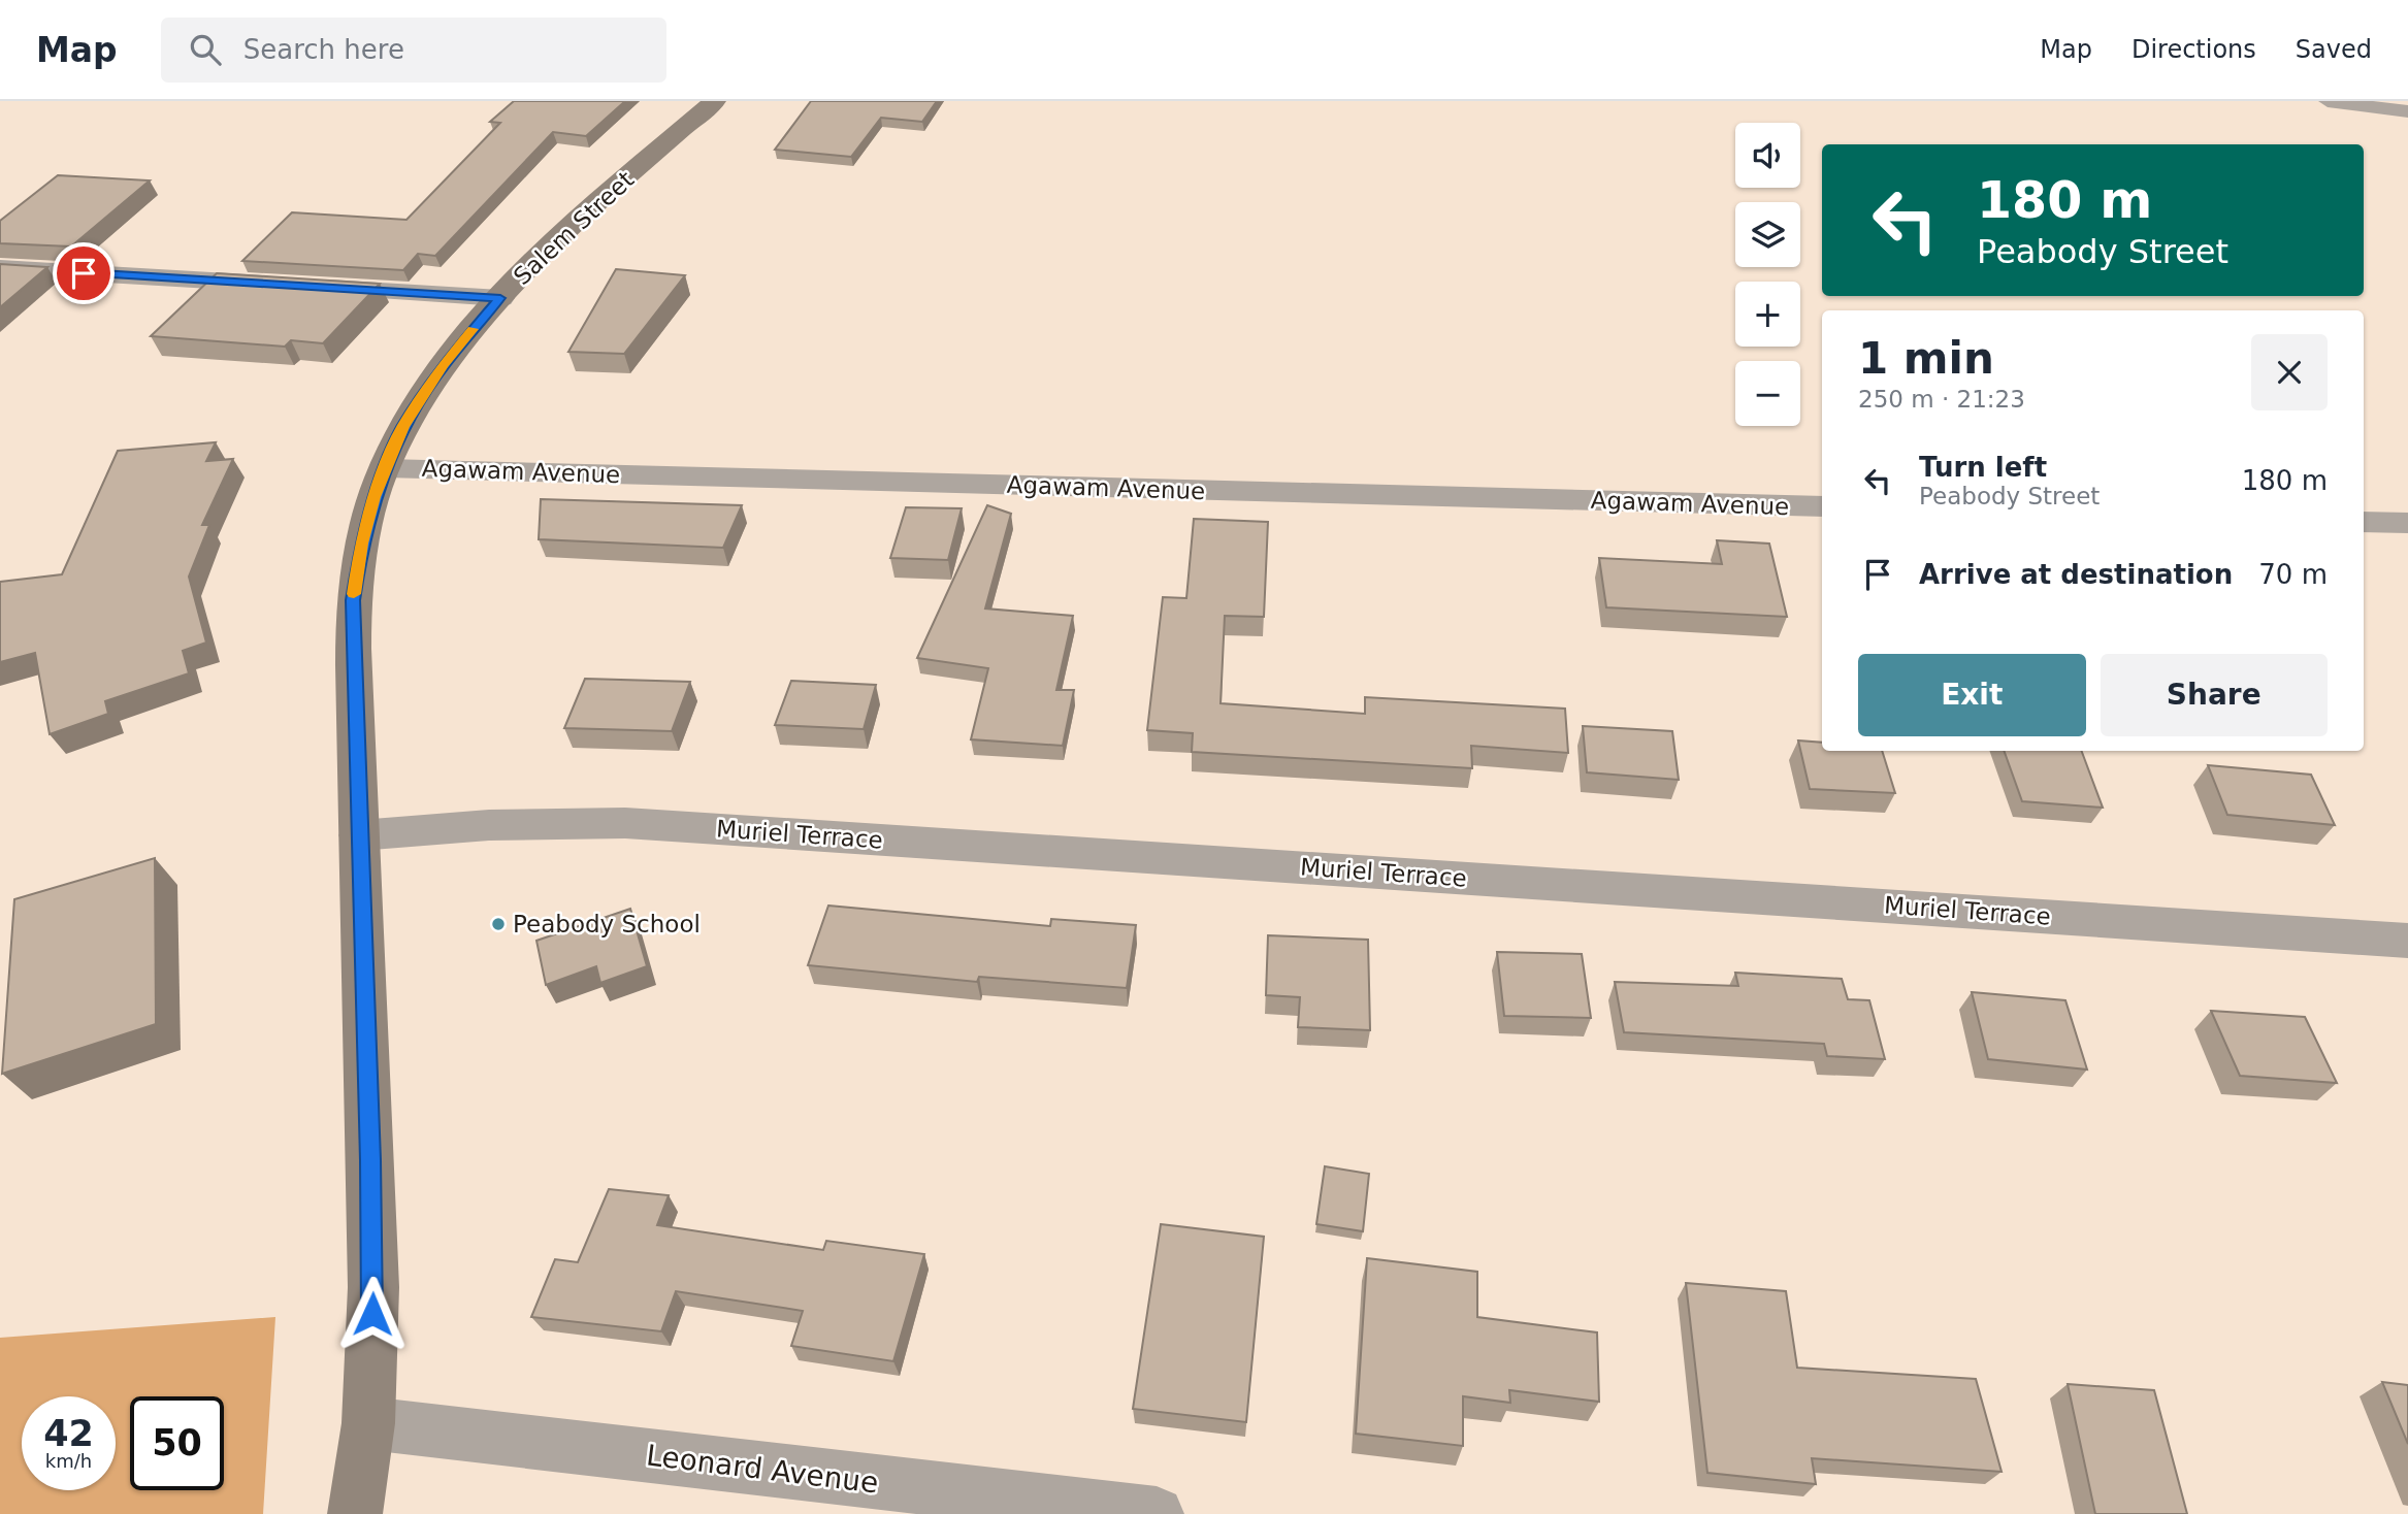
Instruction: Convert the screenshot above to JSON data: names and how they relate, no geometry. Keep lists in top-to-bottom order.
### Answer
{
  "streets": {
    "main road": ["Salem Street"],
    "street": ["Agawam Avenue", "Muriel Terrace", "Leonard Avenue"]
  },
  "crossings": [
    ["Salem Street", "Agawam Avenue"],
    ["Salem Street", "Muriel Terrace"],
    ["Salem Street", "Leonard Avenue"]
  ],
  "places": ["Peabody School"],
  "page": {
    "header": "Map",
    "search": "Search here",
    "nav": ["Map", "Directions", "Saved"],
    "map_buttons": ["+", "−"],
    "turn": ["180 m", "Peabody Street"],
    "heading": ["1 min", "250 m · 21:23"],
    "list": [
      {
        "name": "Turn left",
        "note": "Peabody Street",
        "value": "180 m"
      },
      {
        "name": "Arrive at destination",
        "value": "70 m"
      }
    ],
    "buttons": ["Exit", "Share"],
    "speed": "42 km/h",
    "limit": "50"
  }
}
